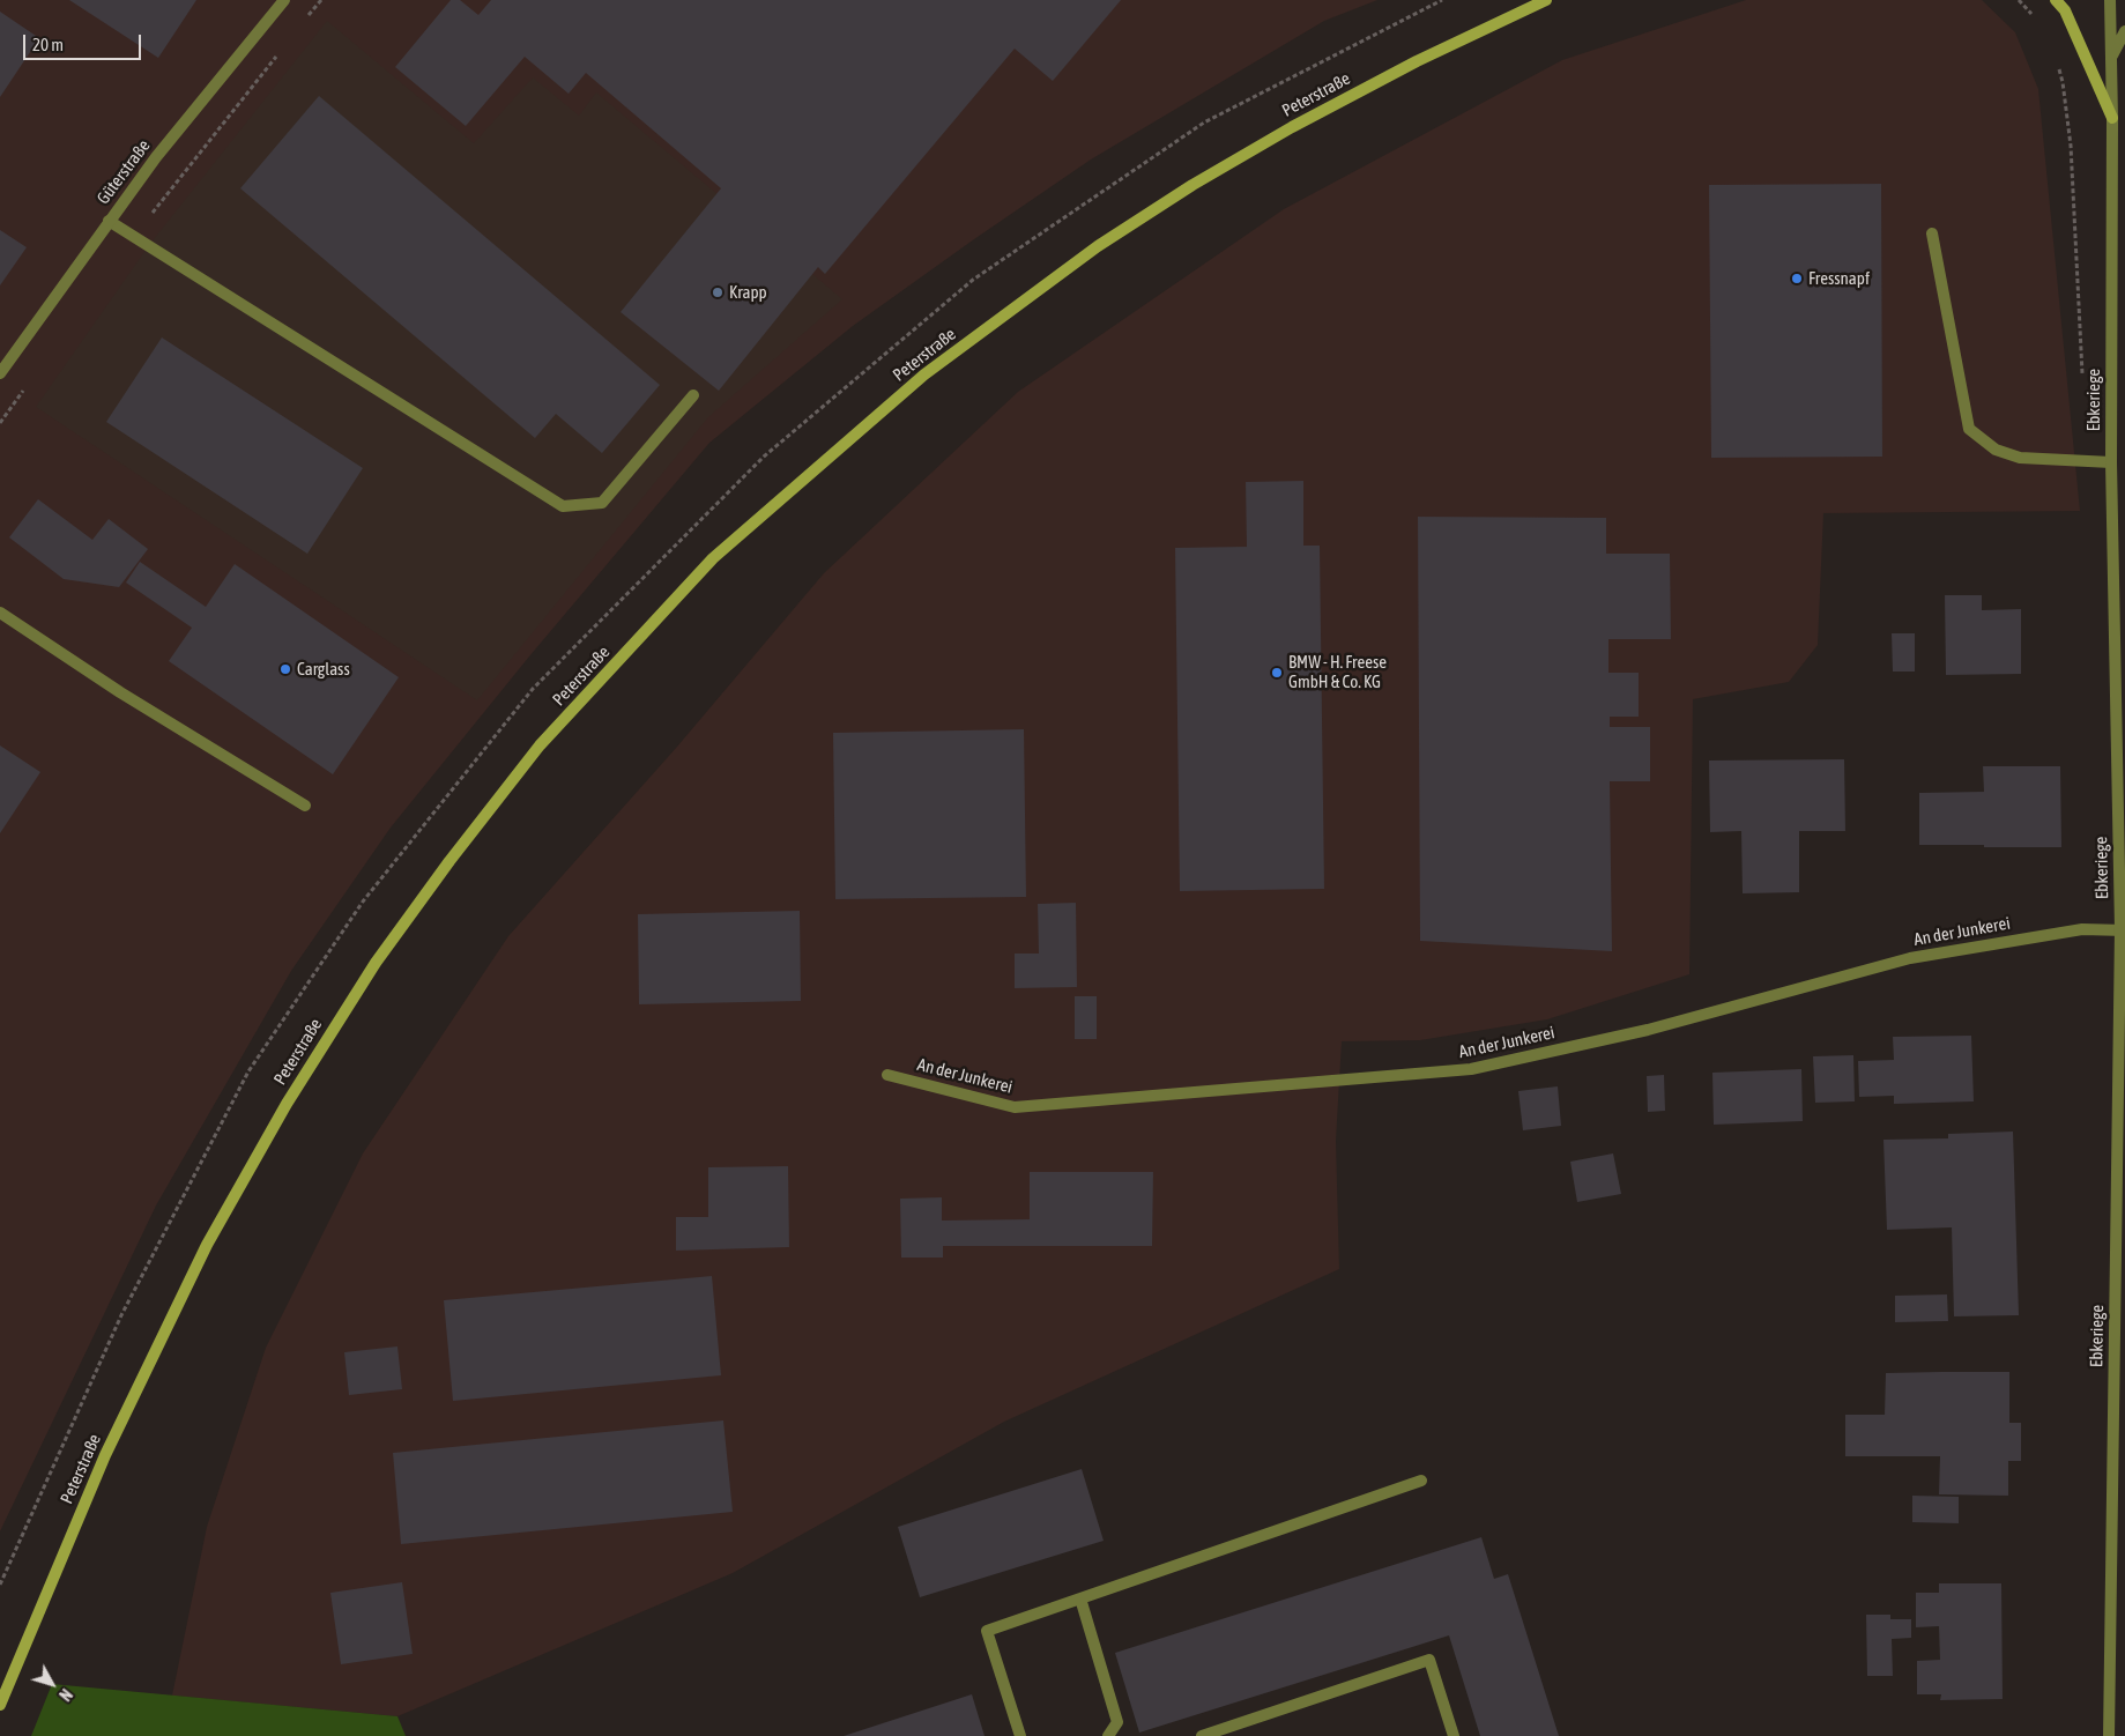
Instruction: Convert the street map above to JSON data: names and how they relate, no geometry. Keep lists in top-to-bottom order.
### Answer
{
  "streets": {
    "main road": ["Peterstraße"],
    "street": ["Güterstraße", "Ebkeriege", "An der Junkerei"]
  },
  "crossings": [
    ["Ebkeriege", "An der Junkerei"]
  ],
  "places": [
    "Fressnapf",
    "Krapp",
    "Carglass",
    "BMW - H. Freese GmbH & Co. KG"
  ],
  "scale_bar": "20 m",
  "north": "bottom right"
}
